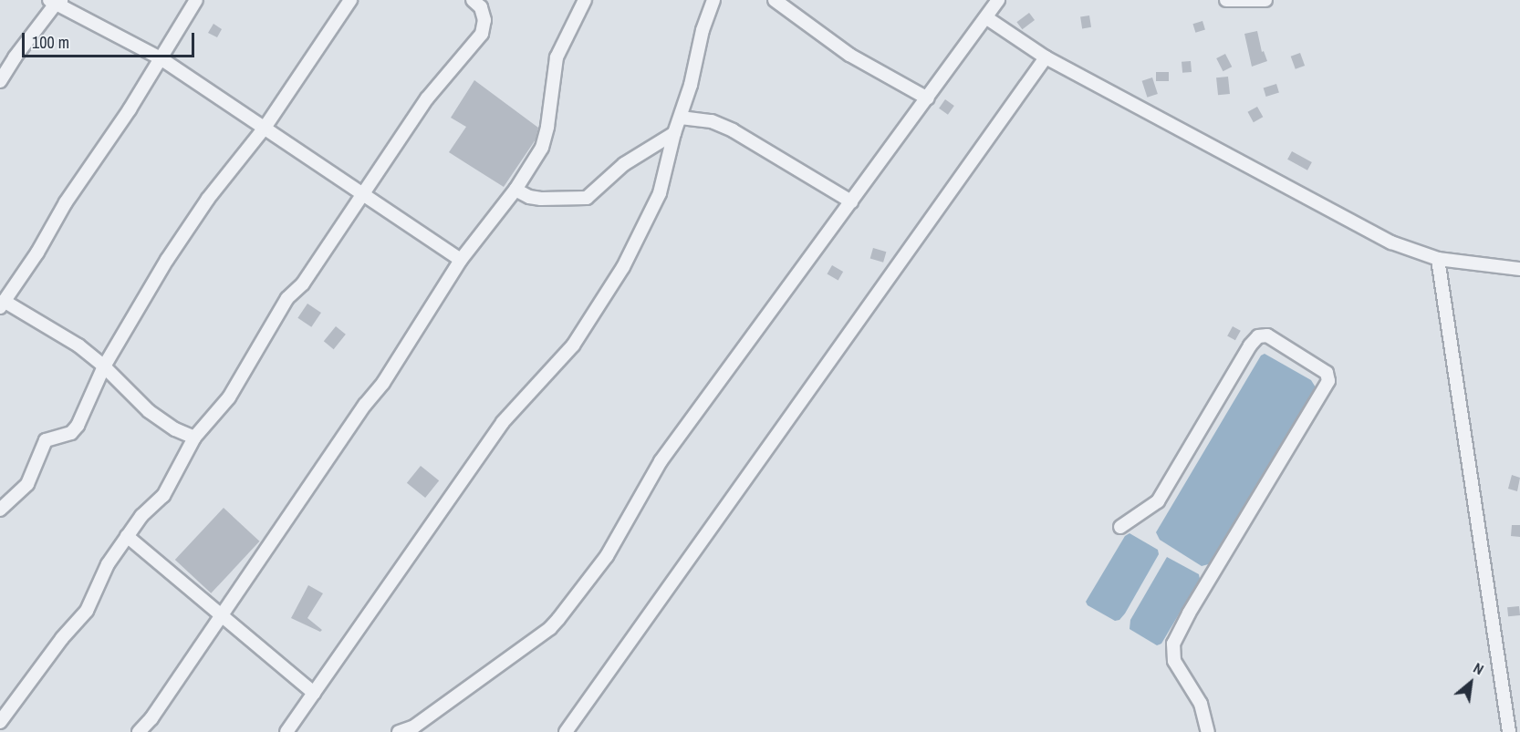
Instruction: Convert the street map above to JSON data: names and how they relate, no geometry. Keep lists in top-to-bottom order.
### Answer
{
  "scale_bar": "100 m",
  "north": "top right"
}
